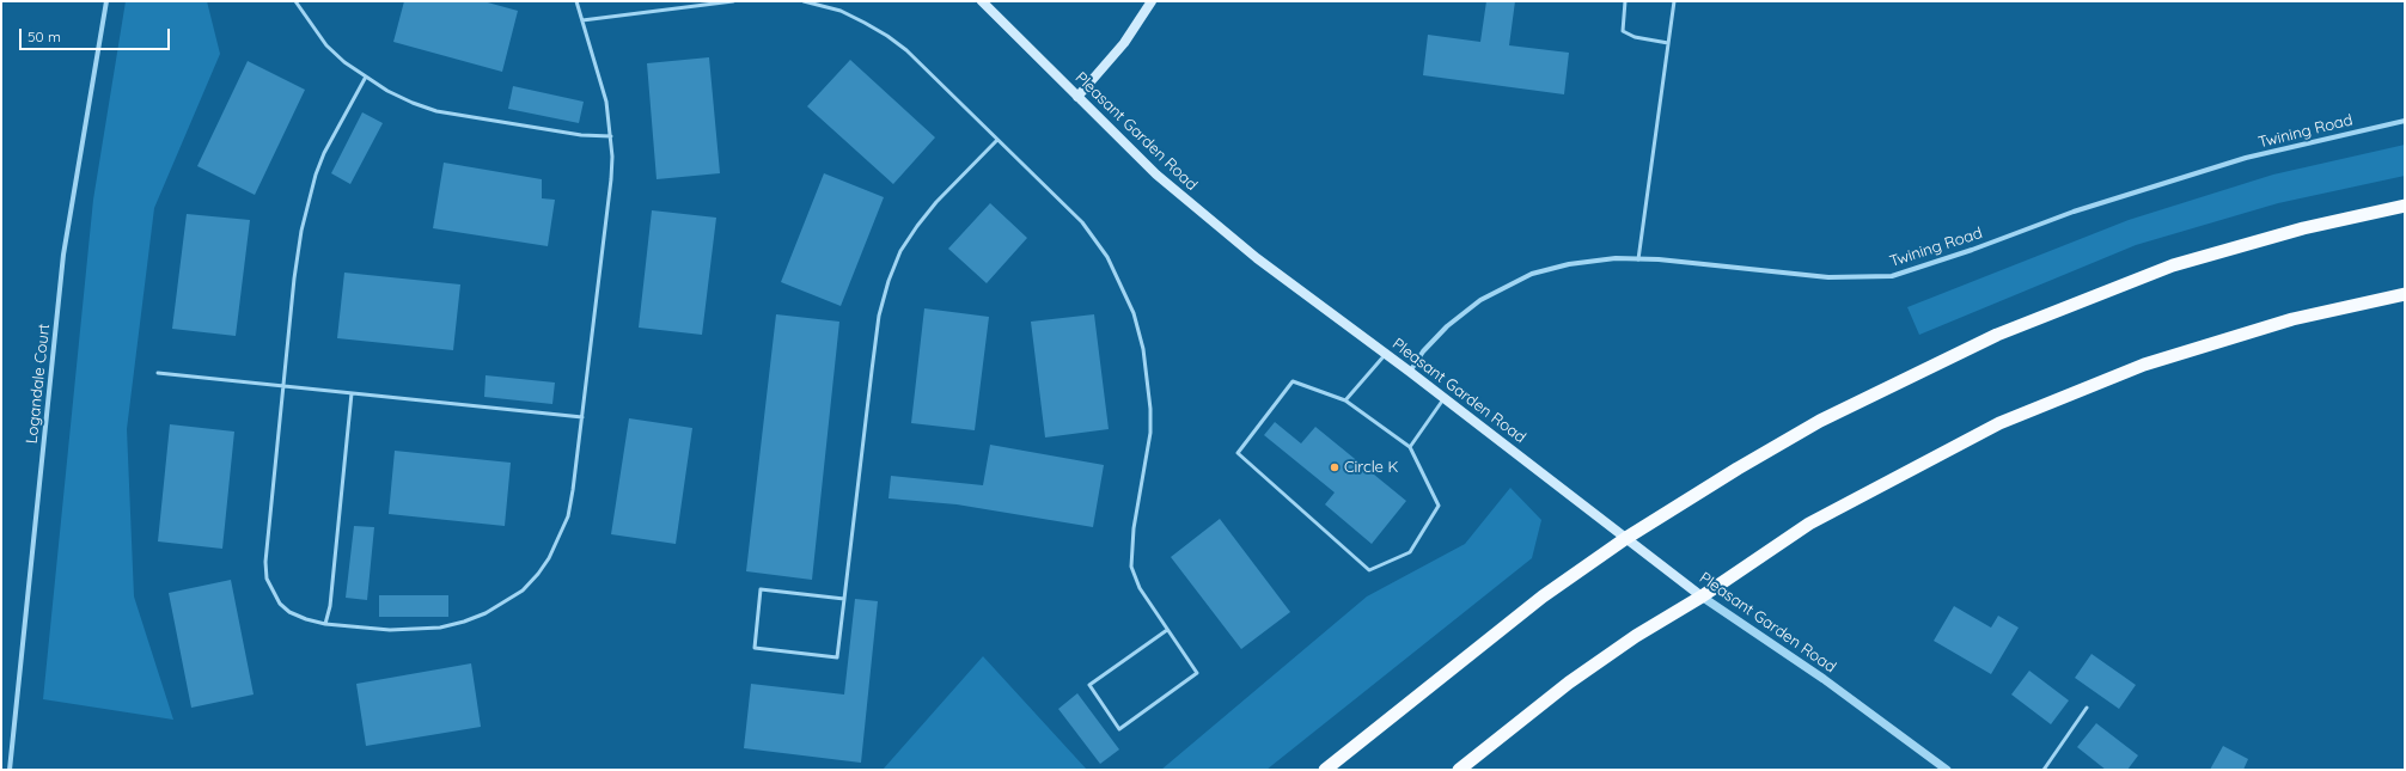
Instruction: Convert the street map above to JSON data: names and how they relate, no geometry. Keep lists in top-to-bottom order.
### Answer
{
  "streets": {
    "main road": ["Pleasant Garden Road"],
    "street": ["Twining Road", "Logandale Court"]
  },
  "crossings": [
    ["Pleasant Garden Road", "Twining Road"]
  ],
  "places": ["Circle K"],
  "scale_bar": "50 m"
}
